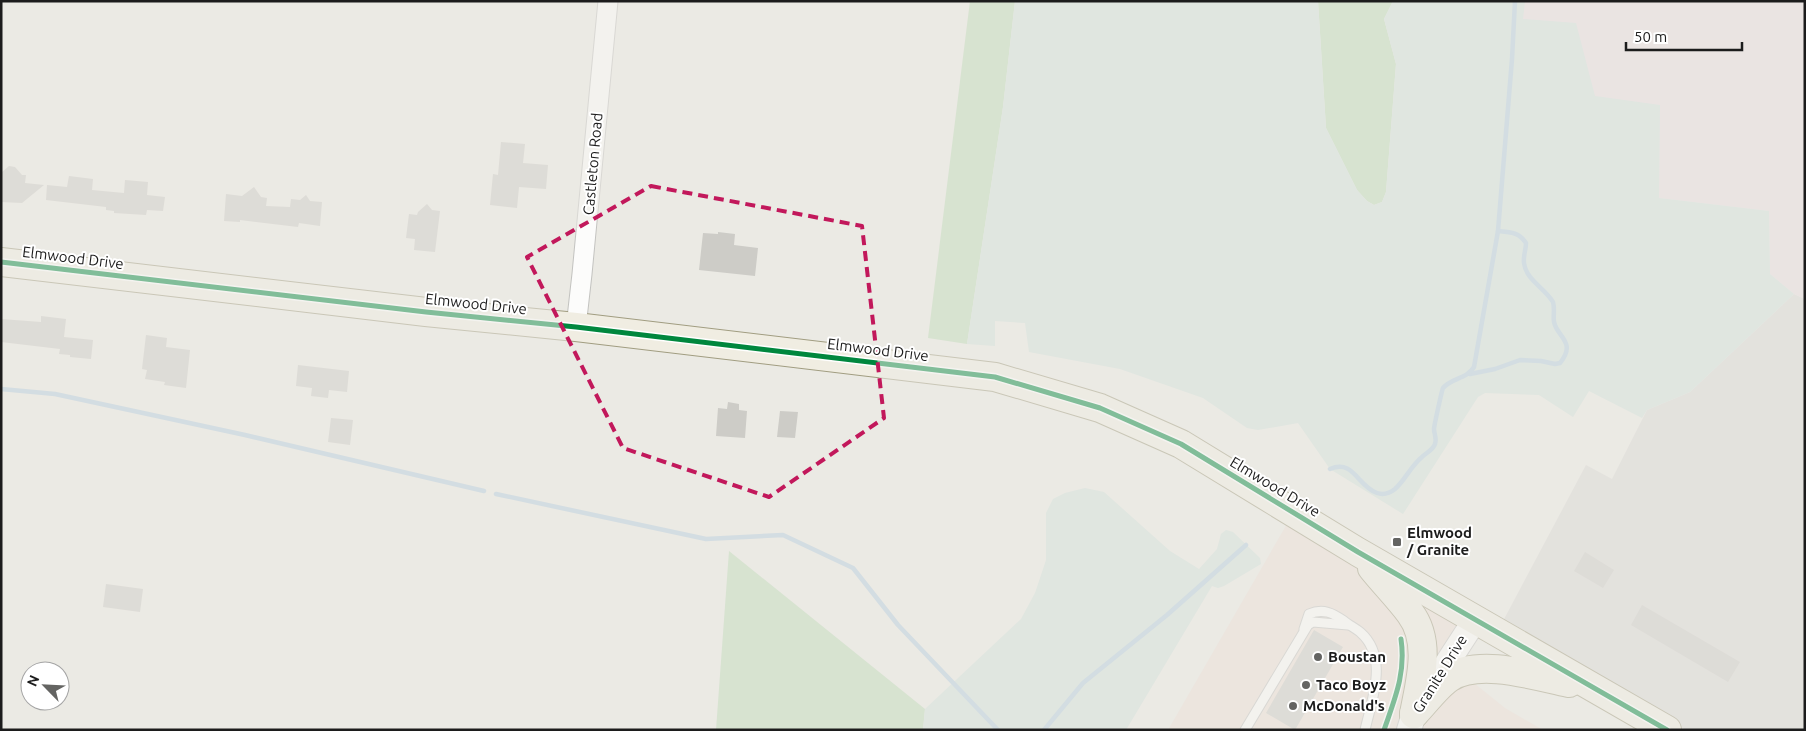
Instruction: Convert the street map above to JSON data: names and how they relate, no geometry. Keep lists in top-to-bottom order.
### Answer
{
  "streets": {
    "main road": ["Elmwood Drive"],
    "street": ["Castleton Road", "Granite Drive"]
  },
  "crossings": [
    ["Castleton Road", "Elmwood Drive"],
    ["Elmwood Drive", "Granite Drive"]
  ],
  "places": {
    "transit": ["Elmwood / Granite"],
    "other": ["Boustan", "Taco Boyz", "McDonald's"]
  },
  "scale_bar": "50 m",
  "north": "top left"
}
